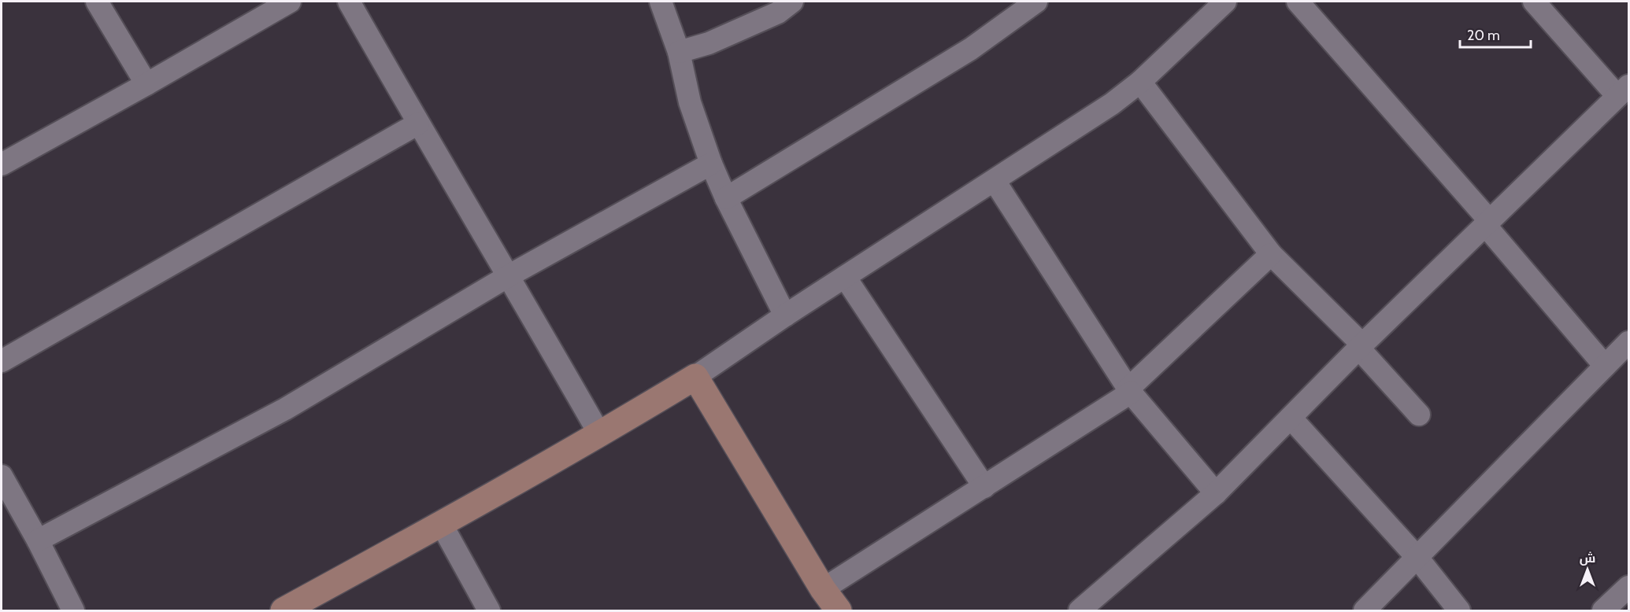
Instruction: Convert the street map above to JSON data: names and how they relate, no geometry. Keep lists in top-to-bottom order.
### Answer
{
  "scale_bar": "20 m",
  "north": "top"
}
